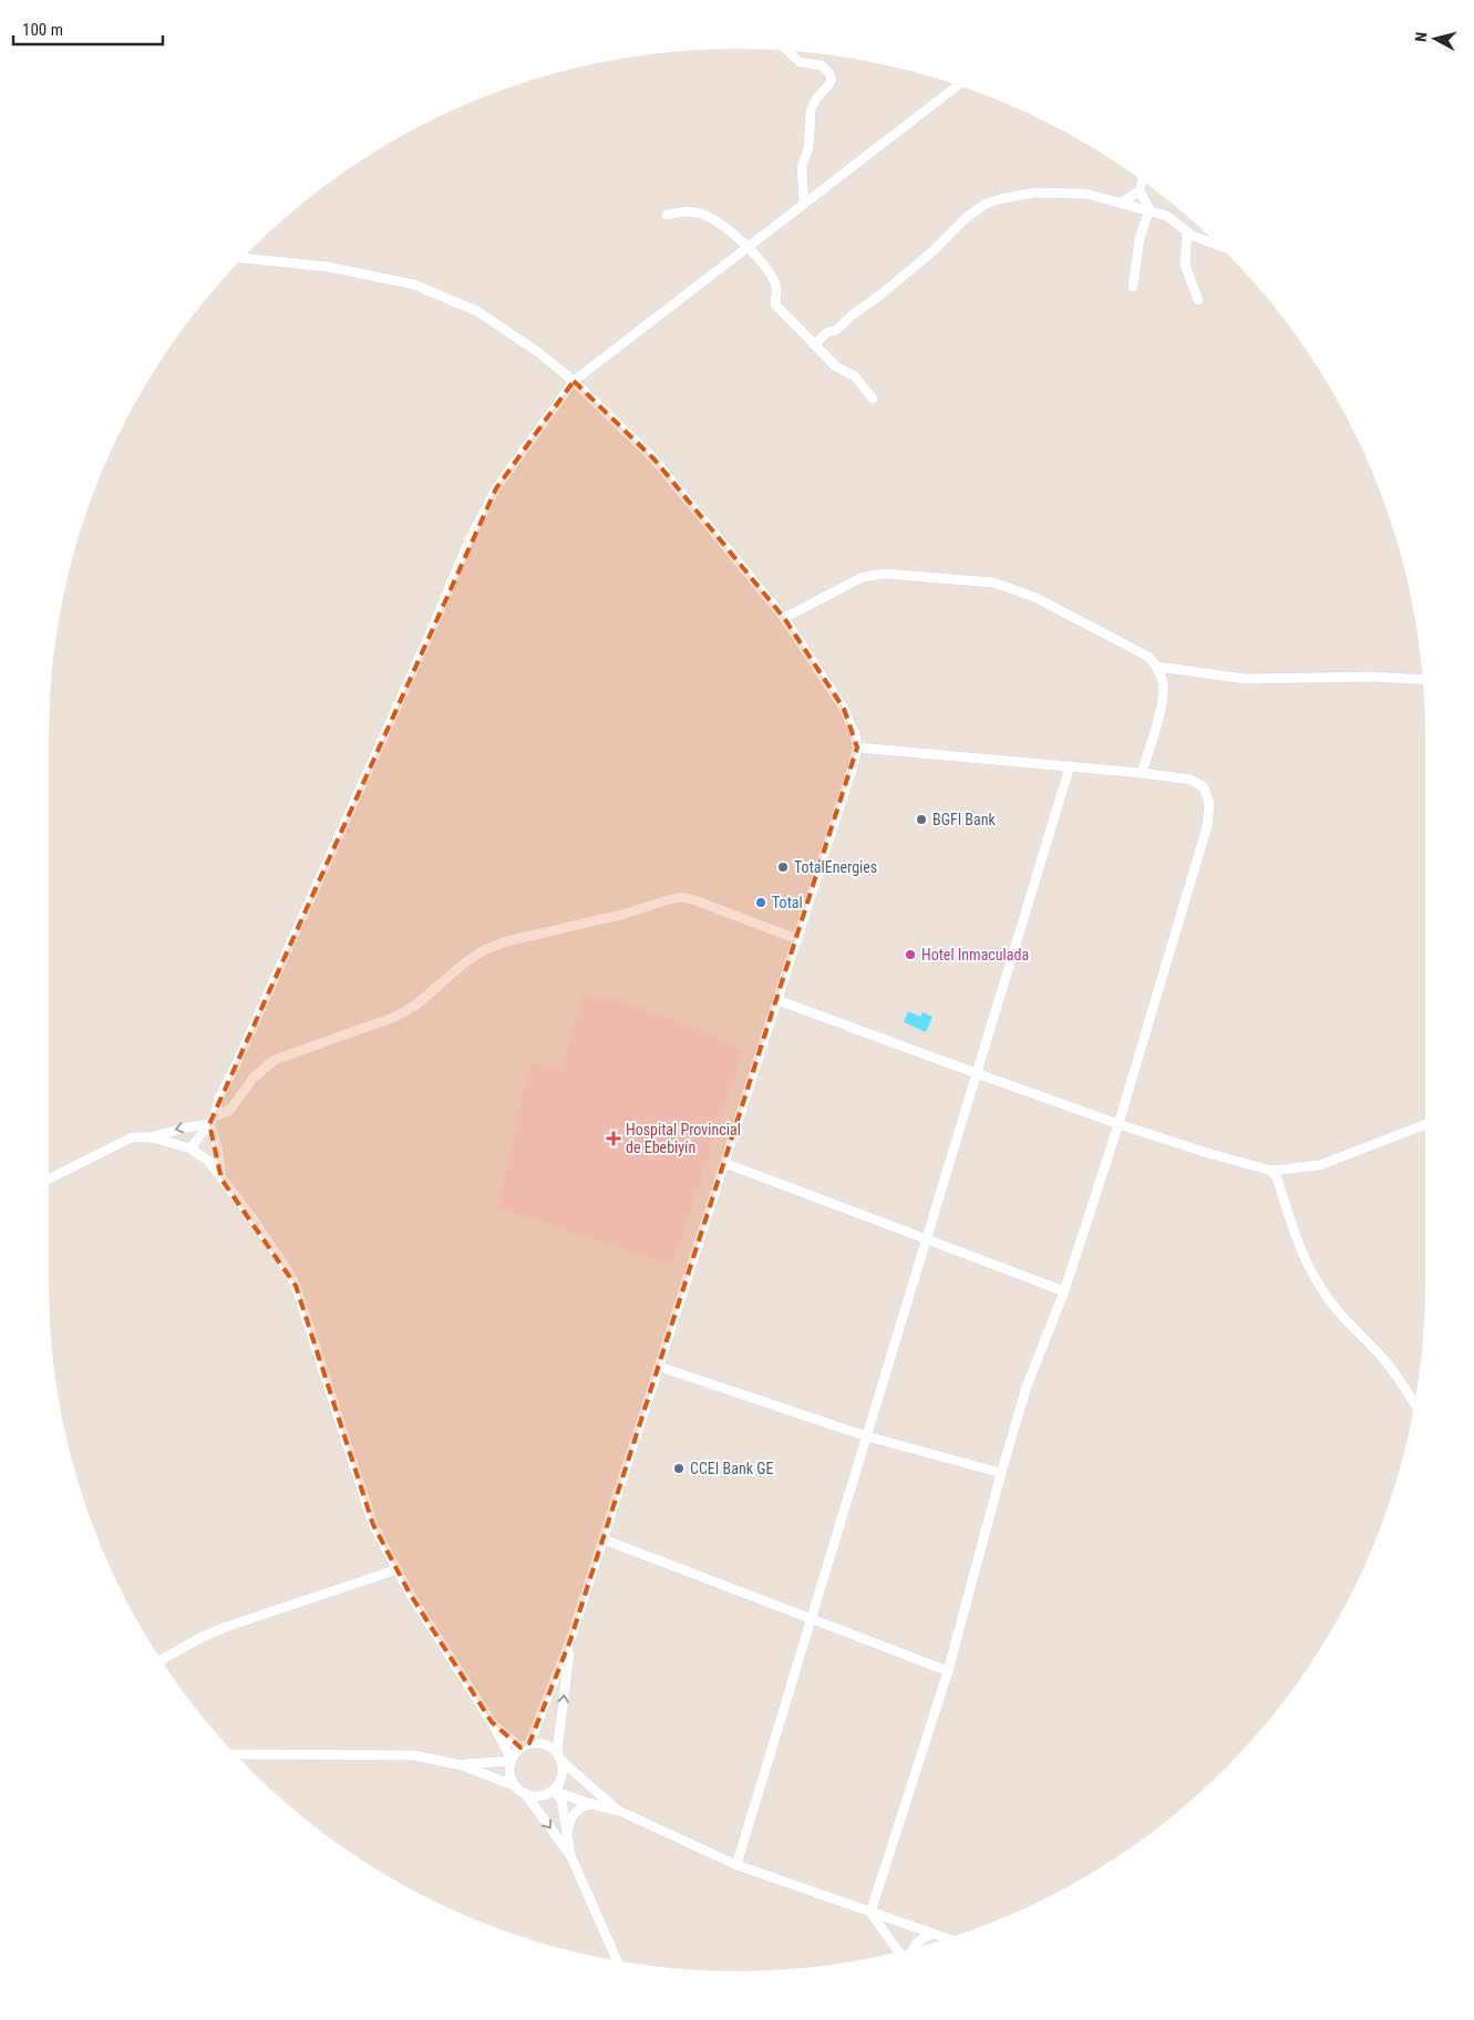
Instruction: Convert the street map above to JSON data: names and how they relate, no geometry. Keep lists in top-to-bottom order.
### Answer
{
  "places": {
    "other": [
      "BGFI Bank",
      "TotalEnergies",
      "Total",
      "Hotel Inmaculada",
      "CCEI Bank GE"
    ],
    "health": ["Hospital Provincial de Ebebiyín"]
  },
  "scale_bar": "100 m",
  "north": "left"
}
